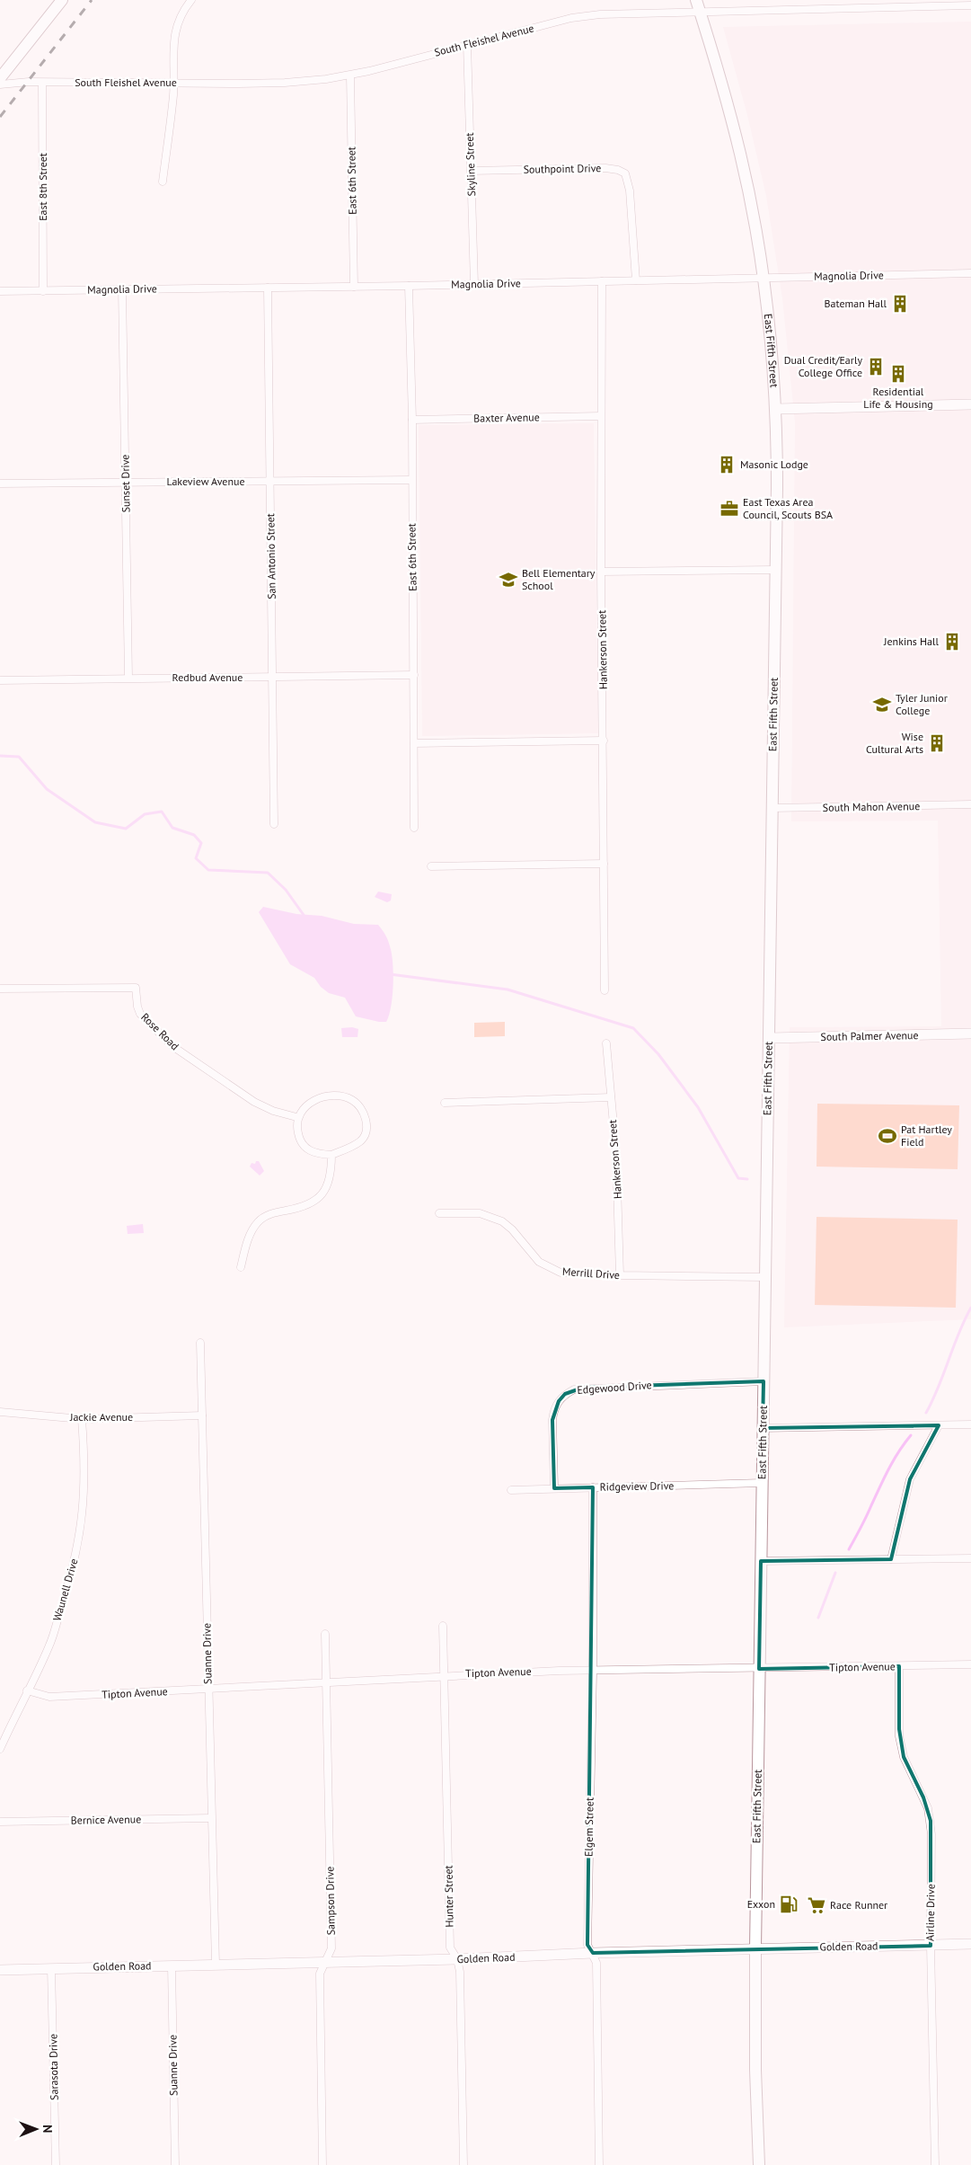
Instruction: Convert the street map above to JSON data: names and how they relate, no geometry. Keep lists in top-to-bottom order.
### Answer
{
  "streets": {
    "main road": ["East Fifth Street"],
    "street": [
      "South Fleishel Avenue",
      "Skyline Street",
      "Southpoint Drive",
      "East 6th Street",
      "East 8th Street",
      "Magnolia Drive",
      "Baxter Avenue",
      "Lakeview Avenue",
      "Sunset Drive",
      "San Antonio Street",
      "Hankerson Street",
      "Redbud Avenue",
      "South Mahon Avenue",
      "Rose Road",
      "South Palmer Avenue",
      "Merrill Drive",
      "Edgewood Drive",
      "Jackie Avenue",
      "Ridgeview Drive",
      "Waunell Drive",
      "Suanne Drive",
      "Tipton Avenue",
      "Bernice Avenue",
      "Elgem Street",
      "Hunter Street",
      "Sampson Drive",
      "Airline Drive",
      "Golden Road",
      "Sarasota Drive"
    ]
  },
  "crossings": [
    ["South Fleishel Avenue", "Skyline Street"],
    ["South Fleishel Avenue", "East 6th Street"],
    ["South Fleishel Avenue", "East 8th Street"],
    ["South Fleishel Avenue", "East Fifth Street"],
    ["Skyline Street", "Southpoint Drive"],
    ["Skyline Street", "Magnolia Drive"],
    ["Southpoint Drive", "Magnolia Drive"],
    ["East 6th Street", "Magnolia Drive"],
    ["East 6th Street", "Baxter Avenue"],
    ["East 6th Street", "Lakeview Avenue"],
    ["East 6th Street", "Redbud Avenue"],
    ["East 8th Street", "Magnolia Drive"],
    ["Magnolia Drive", "East Fifth Street"],
    ["Magnolia Drive", "Sunset Drive"],
    ["Magnolia Drive", "San Antonio Street"],
    ["Magnolia Drive", "Hankerson Street"],
    ["East Fifth Street", "South Mahon Avenue"],
    ["East Fifth Street", "South Palmer Avenue"],
    ["East Fifth Street", "Merrill Drive"],
    ["East Fifth Street", "Edgewood Drive"],
    ["East Fifth Street", "Ridgeview Drive"],
    ["East Fifth Street", "Tipton Avenue"],
    ["East Fifth Street", "Golden Road"],
    ["Baxter Avenue", "Hankerson Street"],
    ["Lakeview Avenue", "Sunset Drive"],
    ["Lakeview Avenue", "San Antonio Street"],
    ["Sunset Drive", "Redbud Avenue"],
    ["San Antonio Street", "Redbud Avenue"],
    ["Hankerson Street", "Merrill Drive"],
    ["Edgewood Drive", "Ridgeview Drive"],
    ["Jackie Avenue", "Waunell Drive"],
    ["Jackie Avenue", "Suanne Drive"],
    ["Ridgeview Drive", "Elgem Street"],
    ["Waunell Drive", "Tipton Avenue"],
    ["Suanne Drive", "Tipton Avenue"],
    ["Suanne Drive", "Bernice Avenue"],
    ["Suanne Drive", "Golden Road"],
    ["Tipton Avenue", "Elgem Street"],
    ["Tipton Avenue", "Hunter Street"],
    ["Tipton Avenue", "Sampson Drive"],
    ["Tipton Avenue", "Airline Drive"],
    ["Elgem Street", "Golden Road"],
    ["Hunter Street", "Golden Road"],
    ["Sampson Drive", "Golden Road"],
    ["Airline Drive", "Golden Road"],
    ["Golden Road", "Sarasota Drive"]
  ],
  "places": {
    "building": [
      "Bateman Hall",
      "Dual Credit/Early College Office",
      "Residential Life & Housing",
      "Masonic Lodge",
      "Jenkins Hall",
      "Wise Cultural Arts"
    ],
    "office": ["East Texas Area Council, Scouts BSA"],
    "school or university": ["Bell Elementary School", "Tyler Junior College"],
    "sports": ["Pat Hartley Field"],
    "fuel station": ["Exxon"],
    "supermarket": ["Race Runner"]
  },
  "north": "right"
}
